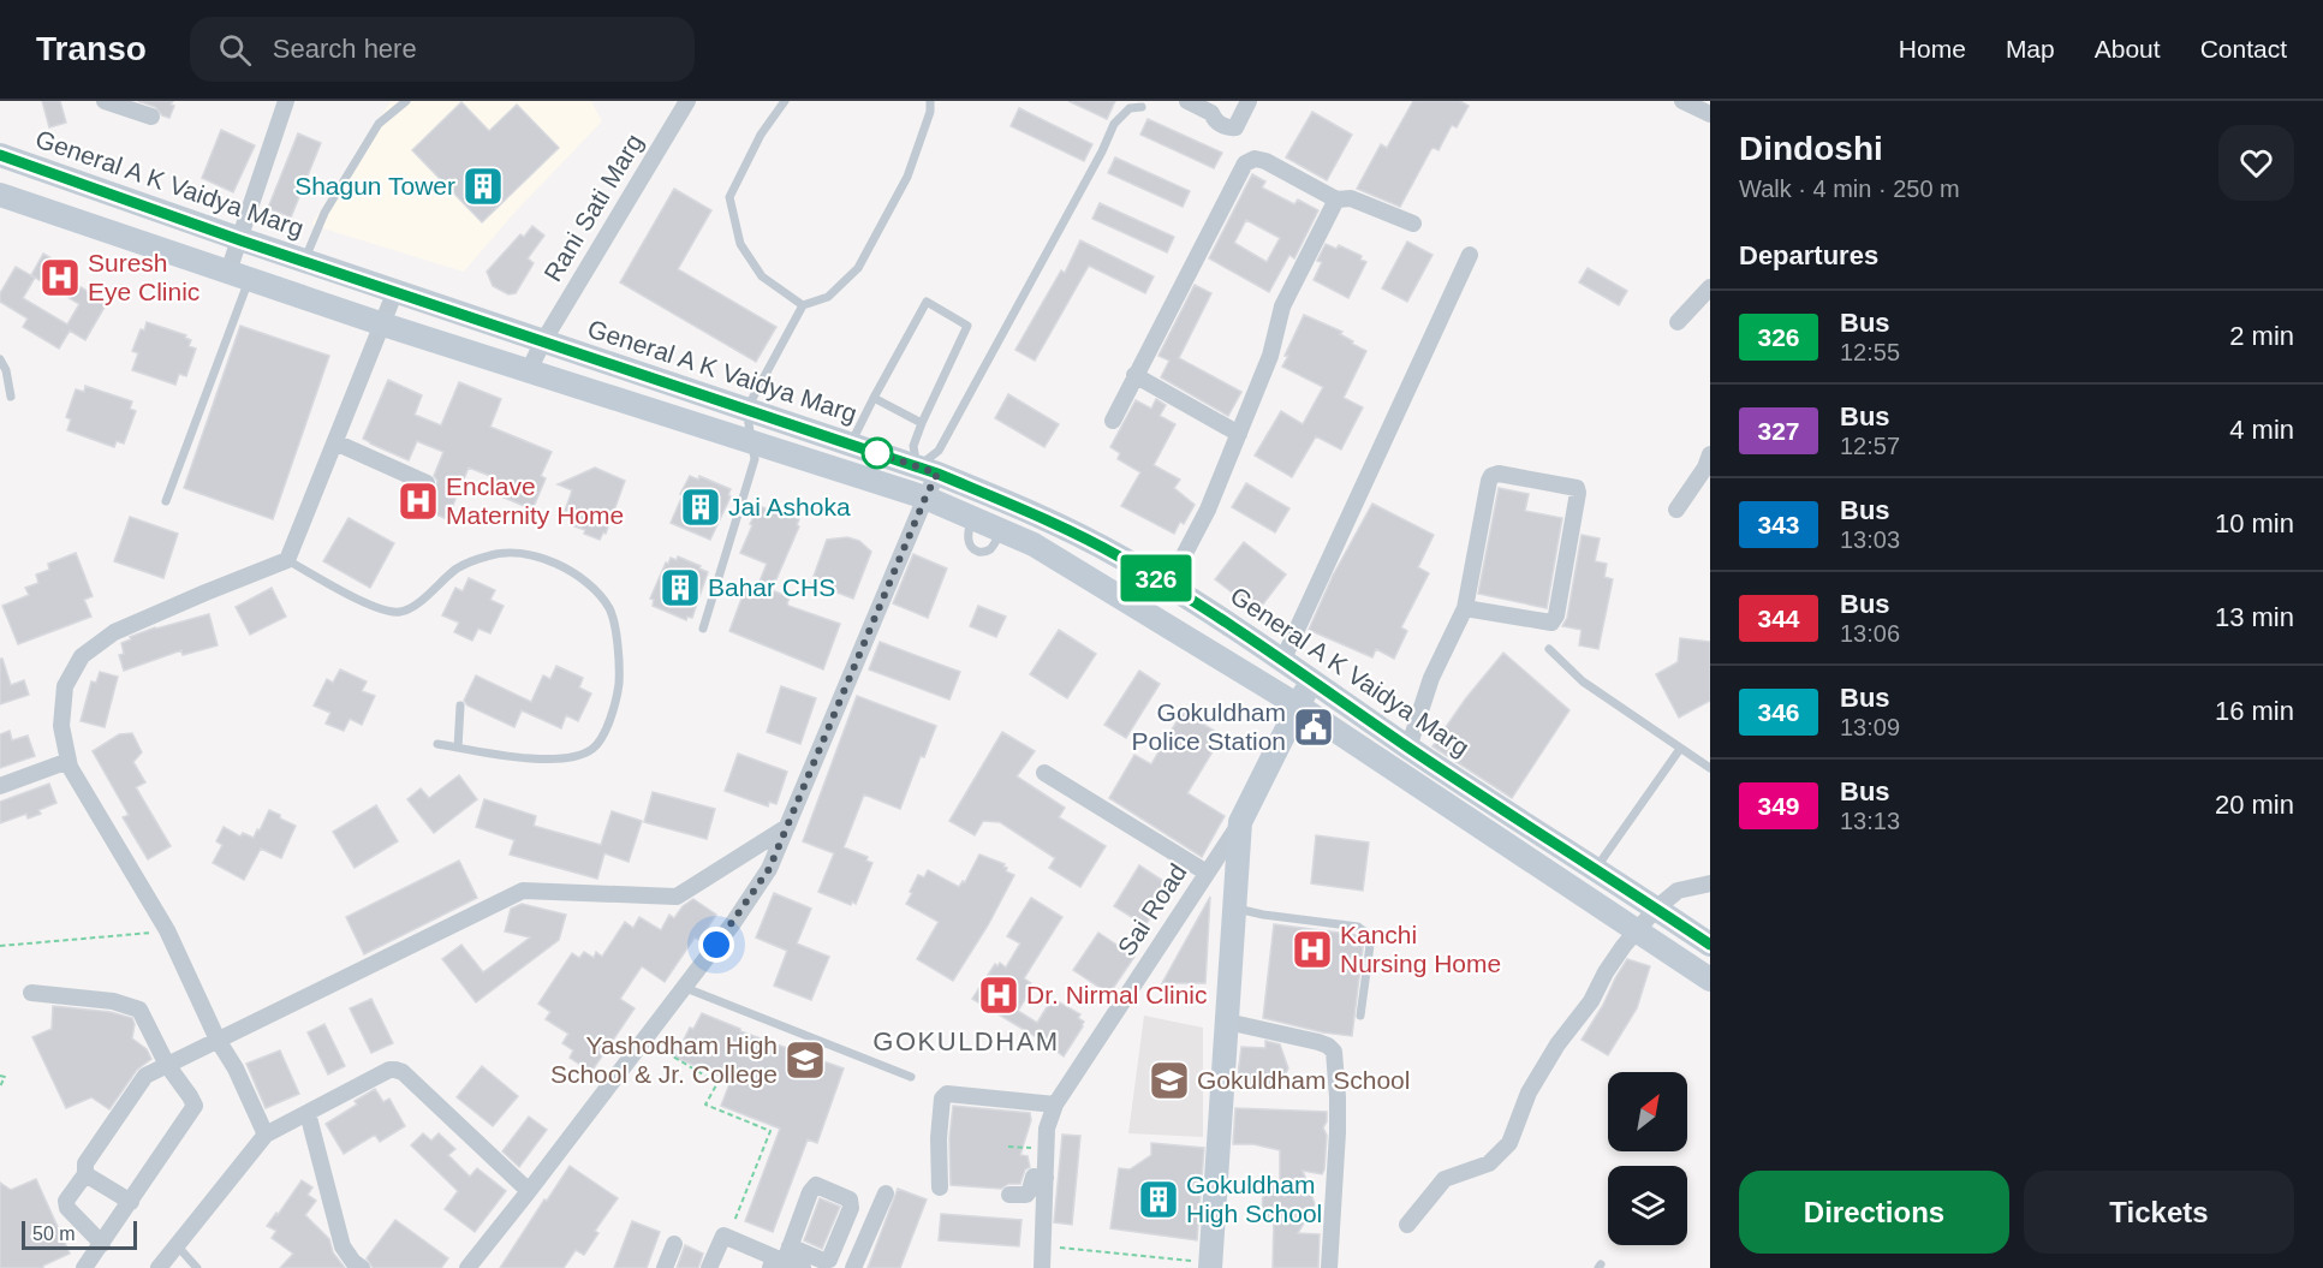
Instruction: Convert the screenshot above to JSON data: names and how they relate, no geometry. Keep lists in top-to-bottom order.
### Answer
{
  "streets": {
    "main road": ["General A K Vaidya Marg"],
    "street": ["Rani Sati Marg", "Sai Road"]
  },
  "crossings": [
    ["General A K Vaidya Marg", "Rani Sati Marg"]
  ],
  "districts": ["GOKULDHAM"],
  "places": {
    "building": [
      "Shagun Tower",
      "Jai Ashoka",
      "Bahar CHS",
      "Gokuldham High School"
    ],
    "hospital": [
      "Suresh Eye Clinic",
      "Enclave Maternity Home",
      "Kanchi Nursing Home",
      "Dr. Nirmal Clinic"
    ],
    "public building": ["Gokuldham Police Station"],
    "school or university": ["Yashodham High School & Jr. College", "Gokuldham School"]
  },
  "lines": ["bus line 326"],
  "scale_bar": "50 m",
  "north": "top right",
  "page": {
    "header": "Transo",
    "search": "Search here",
    "nav": [
      "Home",
      "Map",
      "About",
      "Contact"
    ],
    "on_map": "326",
    "heading": [
      ["Dindoshi", "Walk · 4 min · 250 m"],
      "Departures"
    ],
    "list": [
      {
        "mark": "326",
        "name": "Bus",
        "note": "12:55",
        "value": "2 min"
      },
      {
        "mark": "327",
        "name": "Bus",
        "note": "12:57",
        "value": "4 min"
      },
      {
        "mark": "343",
        "name": "Bus",
        "note": "13:03",
        "value": "10 min"
      },
      {
        "mark": "344",
        "name": "Bus",
        "note": "13:06",
        "value": "13 min"
      },
      {
        "mark": "346",
        "name": "Bus",
        "note": "13:09",
        "value": "16 min"
      },
      {
        "mark": "349",
        "name": "Bus",
        "note": "13:13",
        "value": "20 min"
      }
    ],
    "buttons": ["Directions", "Tickets"],
    "scale": "50 m"
  }
}
